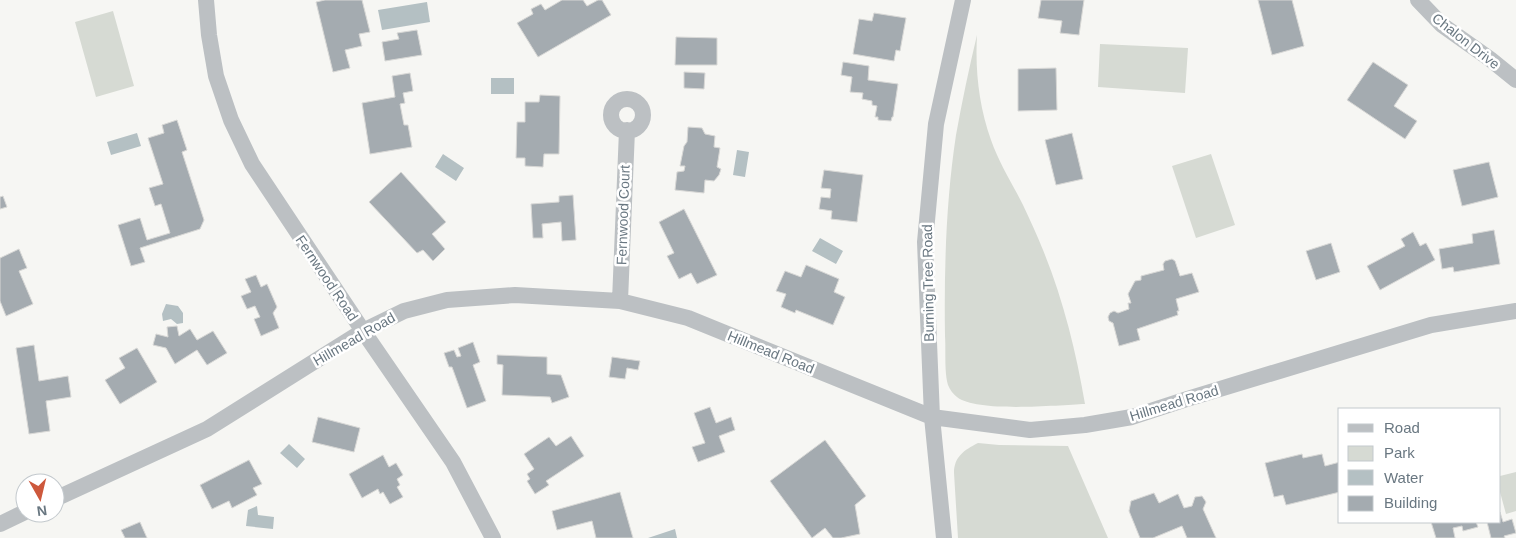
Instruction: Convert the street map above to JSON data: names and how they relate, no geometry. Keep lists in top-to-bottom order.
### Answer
{
  "streets": {
    "street": [
      "Chalon Drive",
      "Fernwood Court",
      "Fernwood Road",
      "Burning Tree Road",
      "Hillmead Road"
    ]
  },
  "crossings": [
    ["Fernwood Court", "Hillmead Road"],
    ["Fernwood Road", "Hillmead Road"],
    ["Burning Tree Road", "Hillmead Road"]
  ],
  "legend": [
    "Road",
    "Park",
    "Water",
    "Building"
  ],
  "north": "bottom"
}
